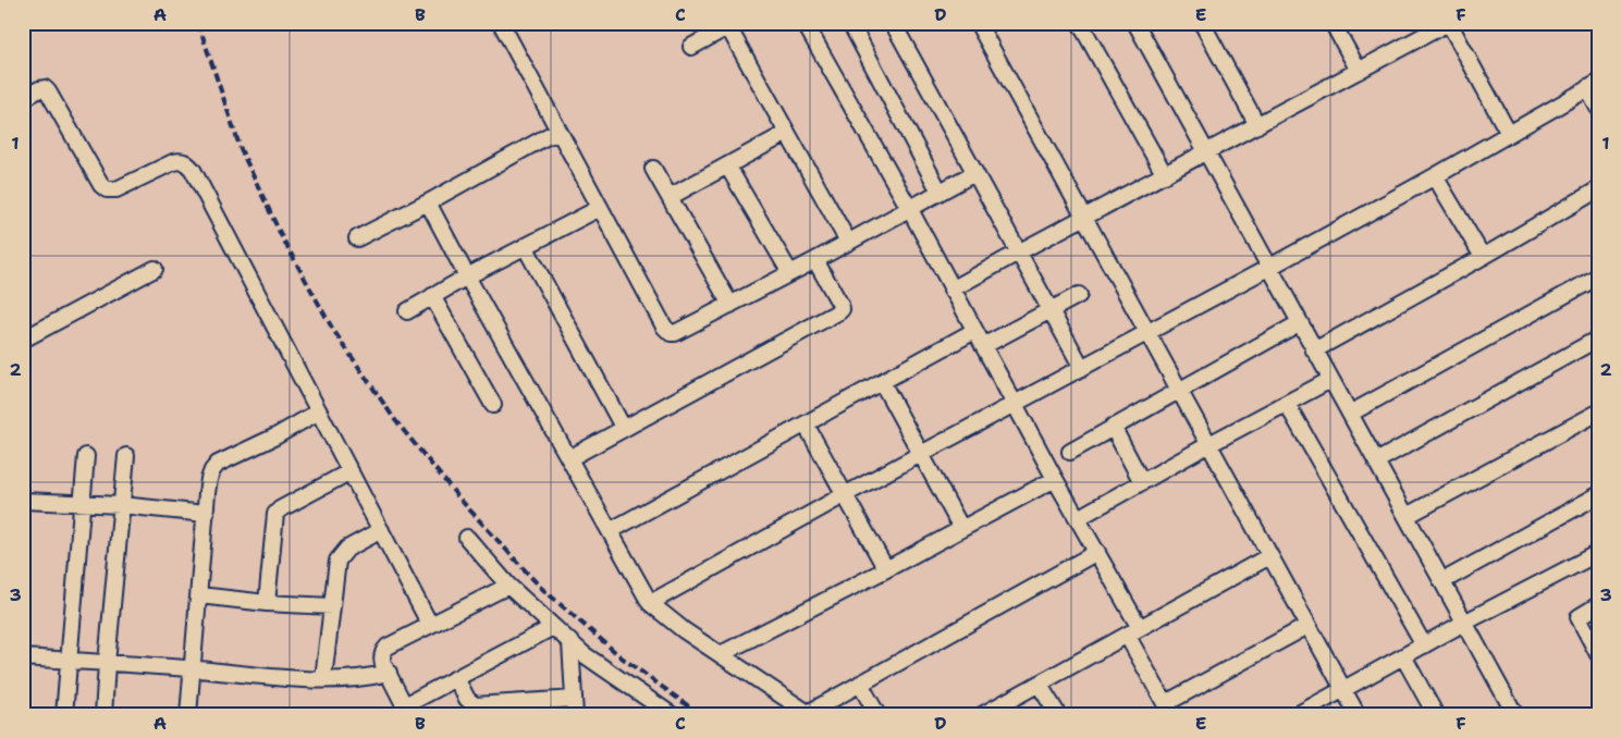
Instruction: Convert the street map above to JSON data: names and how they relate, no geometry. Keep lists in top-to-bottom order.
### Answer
{
  "grid": {
    "columns": [
      "A",
      "B",
      "C",
      "D",
      "E",
      "F"
    ],
    "rows": ["1", "2", "3"]
  }
}
